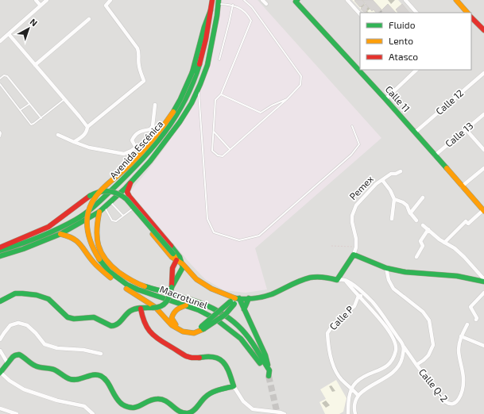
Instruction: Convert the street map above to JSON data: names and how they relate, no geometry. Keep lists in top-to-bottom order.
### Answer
{
  "streets": {
    "main road": [
      "Calle 11",
      "Avenida Escénica",
      "Pemex",
      "Macrotunel"
    ],
    "street": [
      "Calle 12",
      "Calle 13",
      "Calle P",
      "Calle Q-2"
    ]
  },
  "crossings": [
    ["Calle 11", "Calle 12"],
    ["Calle 11", "Calle 13"],
    ["Avenida Escénica", "Macrotunel"],
    ["Calle P", "Calle Q-2"]
  ],
  "legend": ["Fluido", "Lento", "Atasco"],
  "north": "top right"
}
